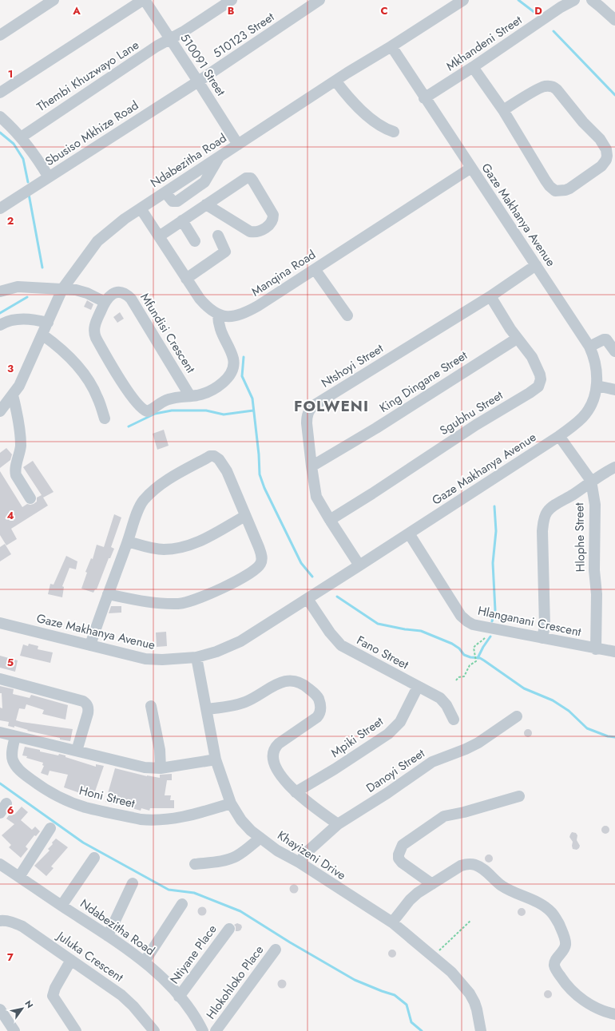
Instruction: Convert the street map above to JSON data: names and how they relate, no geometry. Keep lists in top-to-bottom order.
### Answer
{
  "streets": {
    "street": [
      "510123 Street",
      "Mkhandeni Street",
      "510091 Street",
      "Thembi Khuzwayo Lane",
      "Sbusiso Mkhize Road",
      "Ndabezitha Road",
      "Gaze Makhanya Avenue",
      "Manqina Road",
      "Mfundisi Crescent",
      "Ntshoyi Street",
      "King Dingane Street",
      "Sgubhu Street",
      "Hlophe Street",
      "Hlanganani Crescent",
      "Fano Street",
      "Mpiki Street",
      "Danoyi Street",
      "Honi Street",
      "Khayizeni Drive",
      "Ntiyane Place",
      "Juluka Crescent",
      "Hlokohloko Place"
    ]
  },
  "crossings": [
    ["510123 Street", "510091 Street"],
    ["510123 Street", "Sbusiso Mkhize Road"],
    ["Mkhandeni Street", "Gaze Makhanya Avenue"],
    ["510091 Street", "Thembi Khuzwayo Lane"],
    ["510091 Street", "Sbusiso Mkhize Road"],
    ["510091 Street", "Ndabezitha Road"],
    ["Ndabezitha Road", "Gaze Makhanya Avenue"],
    ["Ndabezitha Road", "Ntiyane Place"],
    ["Gaze Makhanya Avenue", "Manqina Road"],
    ["Gaze Makhanya Avenue", "Ntshoyi Street"],
    ["Gaze Makhanya Avenue", "Hlophe Street"],
    ["Gaze Makhanya Avenue", "Hlanganani Crescent"],
    ["Gaze Makhanya Avenue", "Fano Street"],
    ["Gaze Makhanya Avenue", "Khayizeni Drive"],
    ["Manqina Road", "Mfundisi Crescent"],
    ["Ntshoyi Street", "King Dingane Street"],
    ["Ntshoyi Street", "Sgubhu Street"],
    ["King Dingane Street", "Sgubhu Street"],
    ["Hlophe Street", "Hlanganani Crescent"],
    ["Fano Street", "Mpiki Street"],
    ["Danoyi Street", "Khayizeni Drive"],
    ["Honi Street", "Khayizeni Drive"]
  ],
  "districts": ["FOLWENI"],
  "north": "top right",
  "grid": {
    "columns": [
      "A",
      "B",
      "C",
      "D"
    ],
    "rows": [
      "1",
      "2",
      "3",
      "4",
      "5",
      "6",
      "7"
    ]
  }
}
